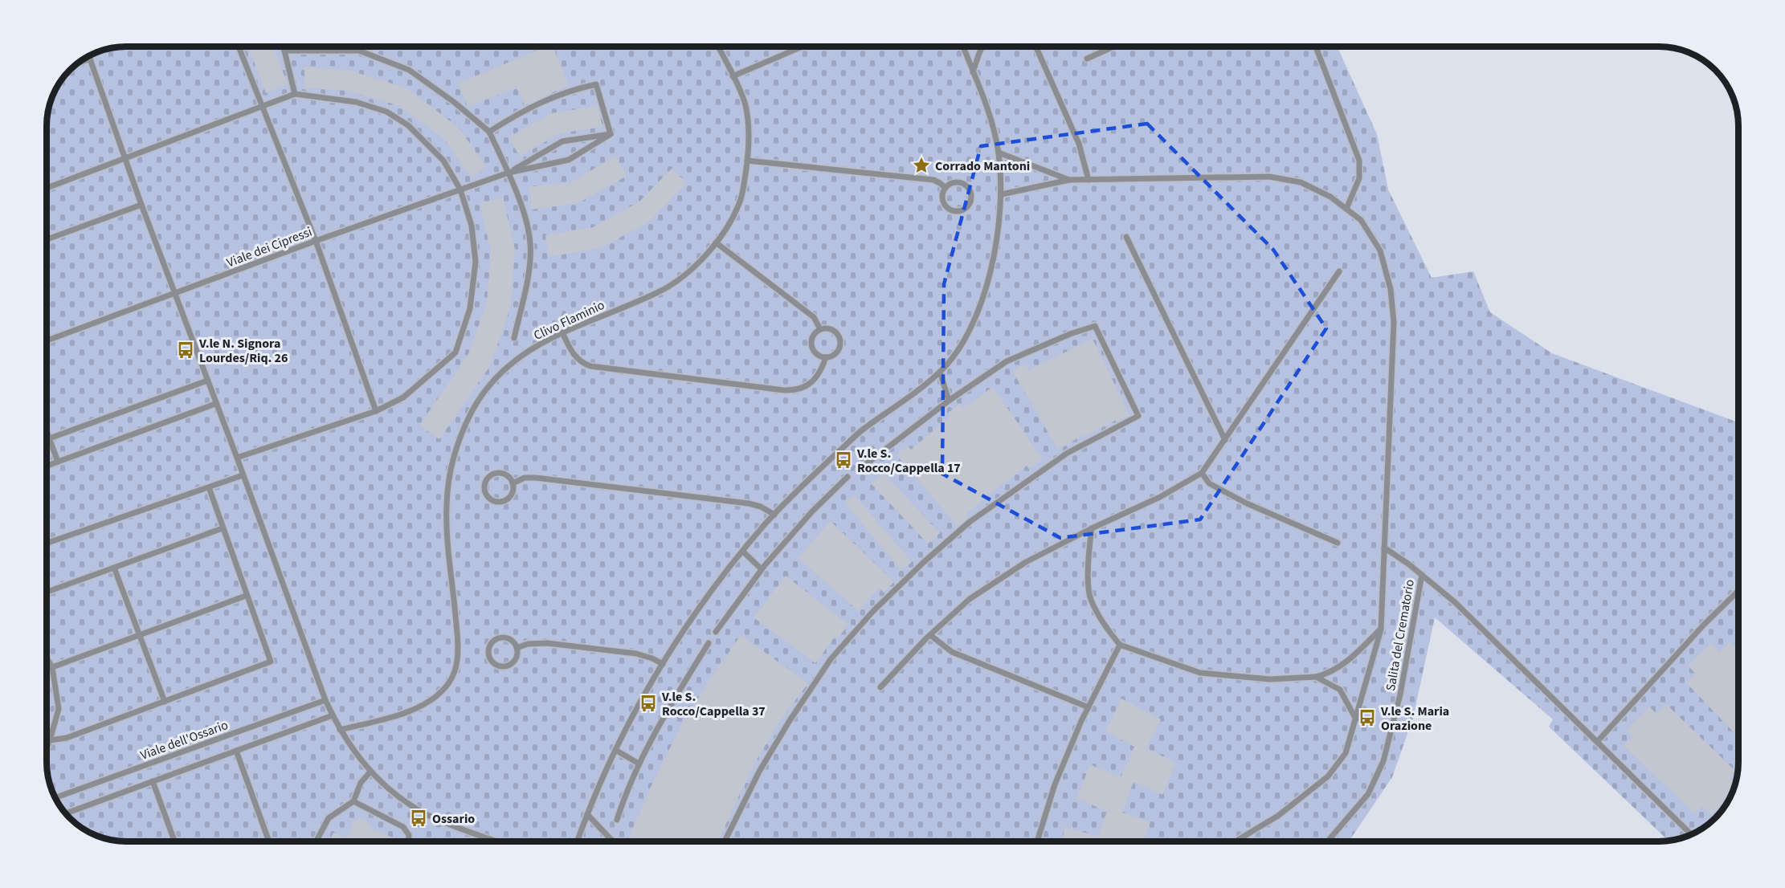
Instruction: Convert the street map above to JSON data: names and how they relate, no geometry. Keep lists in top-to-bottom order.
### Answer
{
  "streets": {
    "lane": [
      "Viale dei Cipressi",
      "Clivo Flaminio",
      "Salita del Crematorio",
      "Viale dell'Ossario"
    ]
  },
  "places": {
    "place": ["Corrado Mantoni"],
    "bus stop": [
      "V.le N. Signora Lourdes/Riq. 26",
      "V.le S. Rocco/Cappella 17",
      "V.le S. Rocco/Cappella 37",
      "V.le S. Maria Orazione",
      "Ossario"
    ]
  }
}
